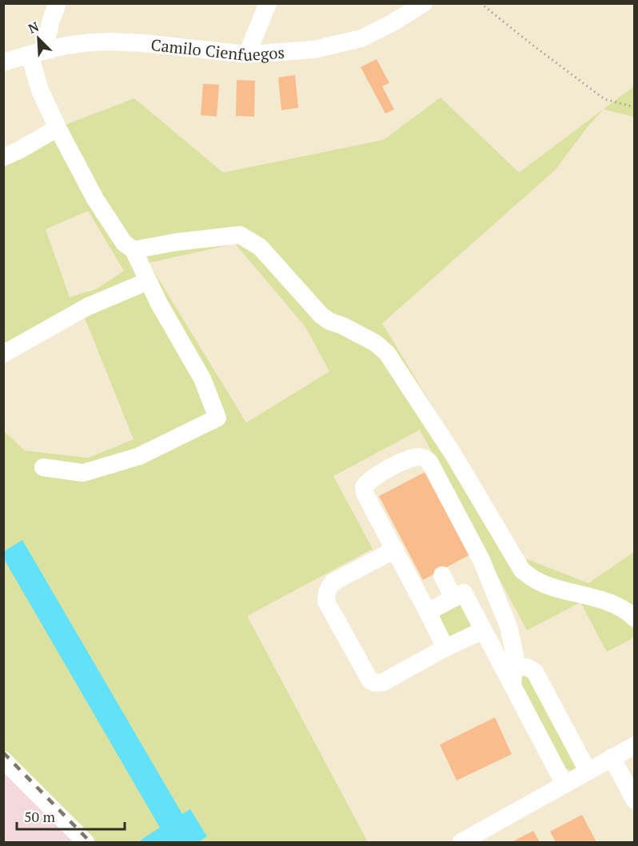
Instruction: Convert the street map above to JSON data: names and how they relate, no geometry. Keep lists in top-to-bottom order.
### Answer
{
  "streets": {
    "street": ["Camilo Cienfuegos"]
  },
  "scale_bar": "50 m",
  "north": "top left"
}
